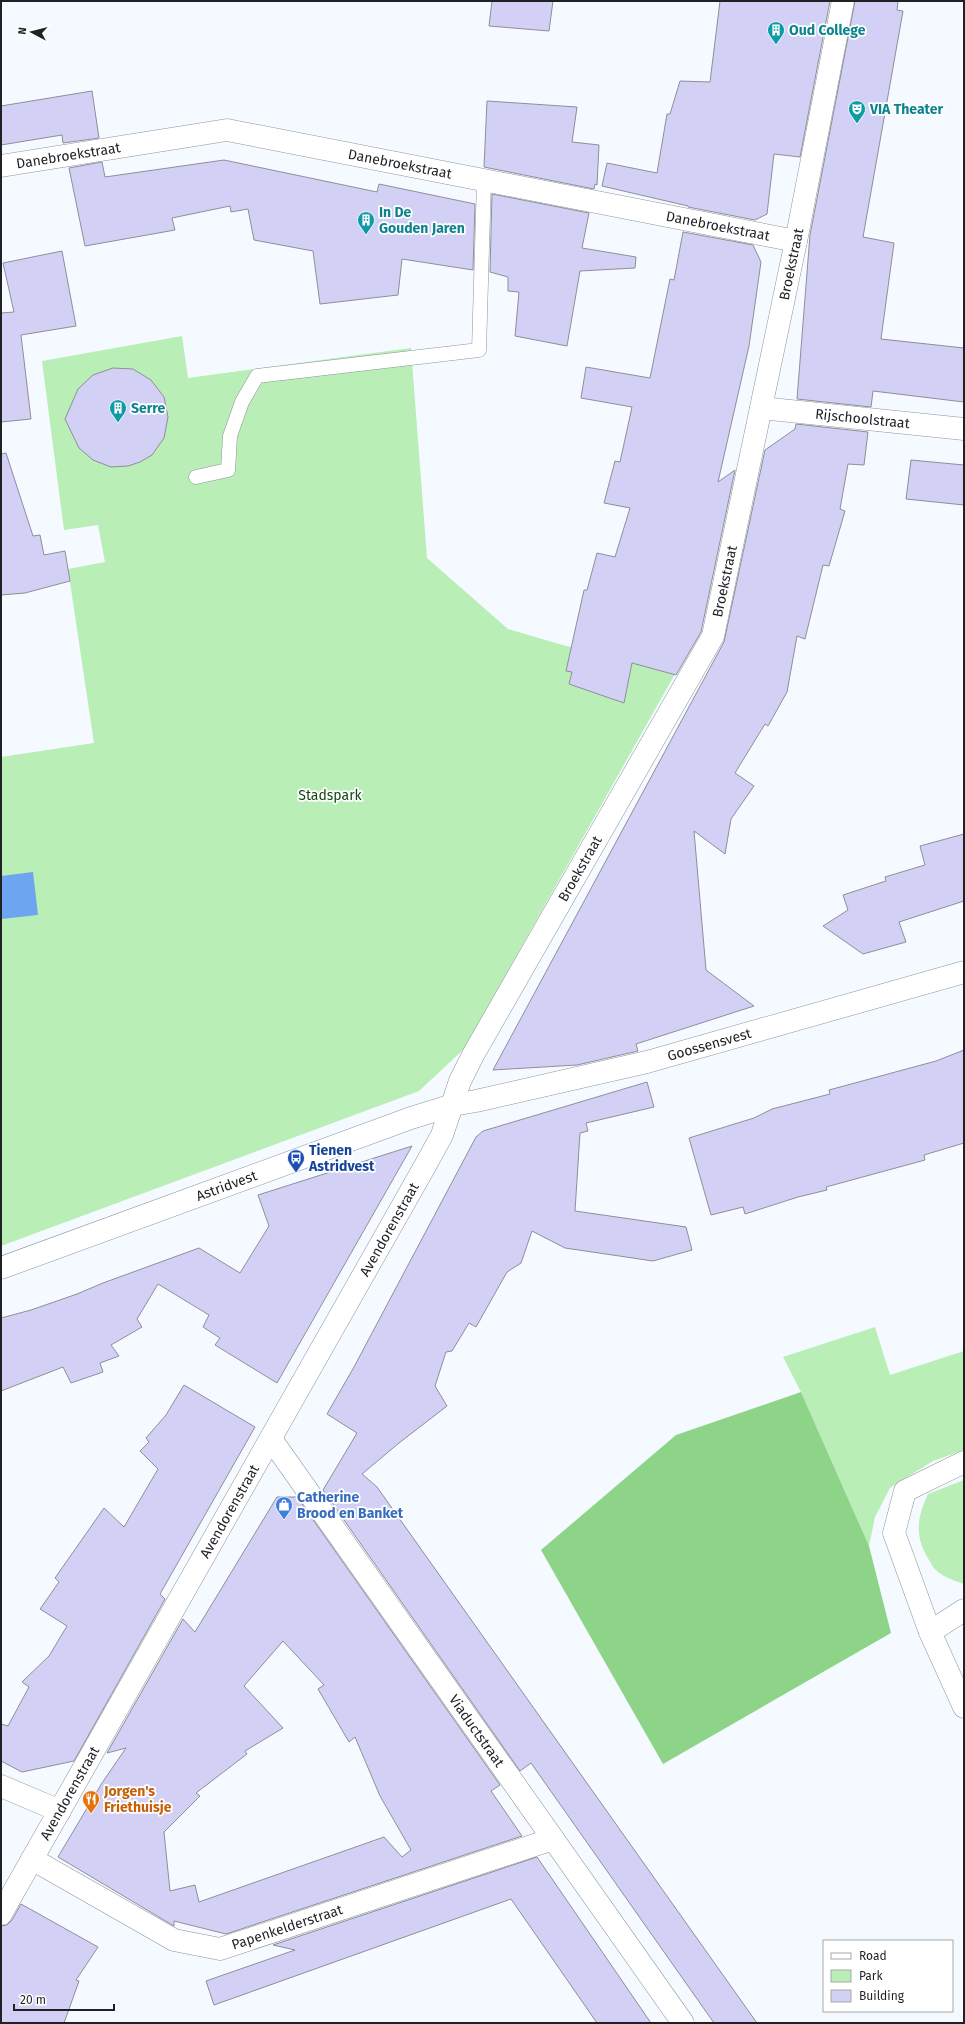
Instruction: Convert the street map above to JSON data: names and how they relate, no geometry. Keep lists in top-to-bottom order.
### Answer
{
  "streets": {
    "street": [
      "Danebroekstraat",
      "Broekstraat",
      "Rijschoolstraat",
      "Goossensvest",
      "Astridvest",
      "Avendorenstraat",
      "Viaductstraat",
      "Papenkelderstraat"
    ]
  },
  "crossings": [
    ["Danebroekstraat", "Broekstraat"],
    ["Broekstraat", "Rijschoolstraat"],
    ["Broekstraat", "Goossensvest"],
    ["Broekstraat", "Astridvest"],
    ["Broekstraat", "Avendorenstraat"],
    ["Goossensvest", "Astridvest"],
    ["Goossensvest", "Avendorenstraat"],
    ["Astridvest", "Avendorenstraat"],
    ["Avendorenstraat", "Viaductstraat"],
    ["Avendorenstraat", "Papenkelderstraat"],
    ["Viaductstraat", "Papenkelderstraat"]
  ],
  "parks": ["Stadspark"],
  "places": {
    "building": ["Oud College", "In De Gouden Jaren", "Serre"],
    "theatre": ["VIA Theater"],
    "bus stop": ["Tienen Astridvest"],
    "shop": ["Catherine Brood en Banket"],
    "restaurant": ["Jorgen's Friethuisje"]
  },
  "legend": ["Road", "Park", "Building"],
  "scale_bar": "20 m",
  "north": "left"
}
